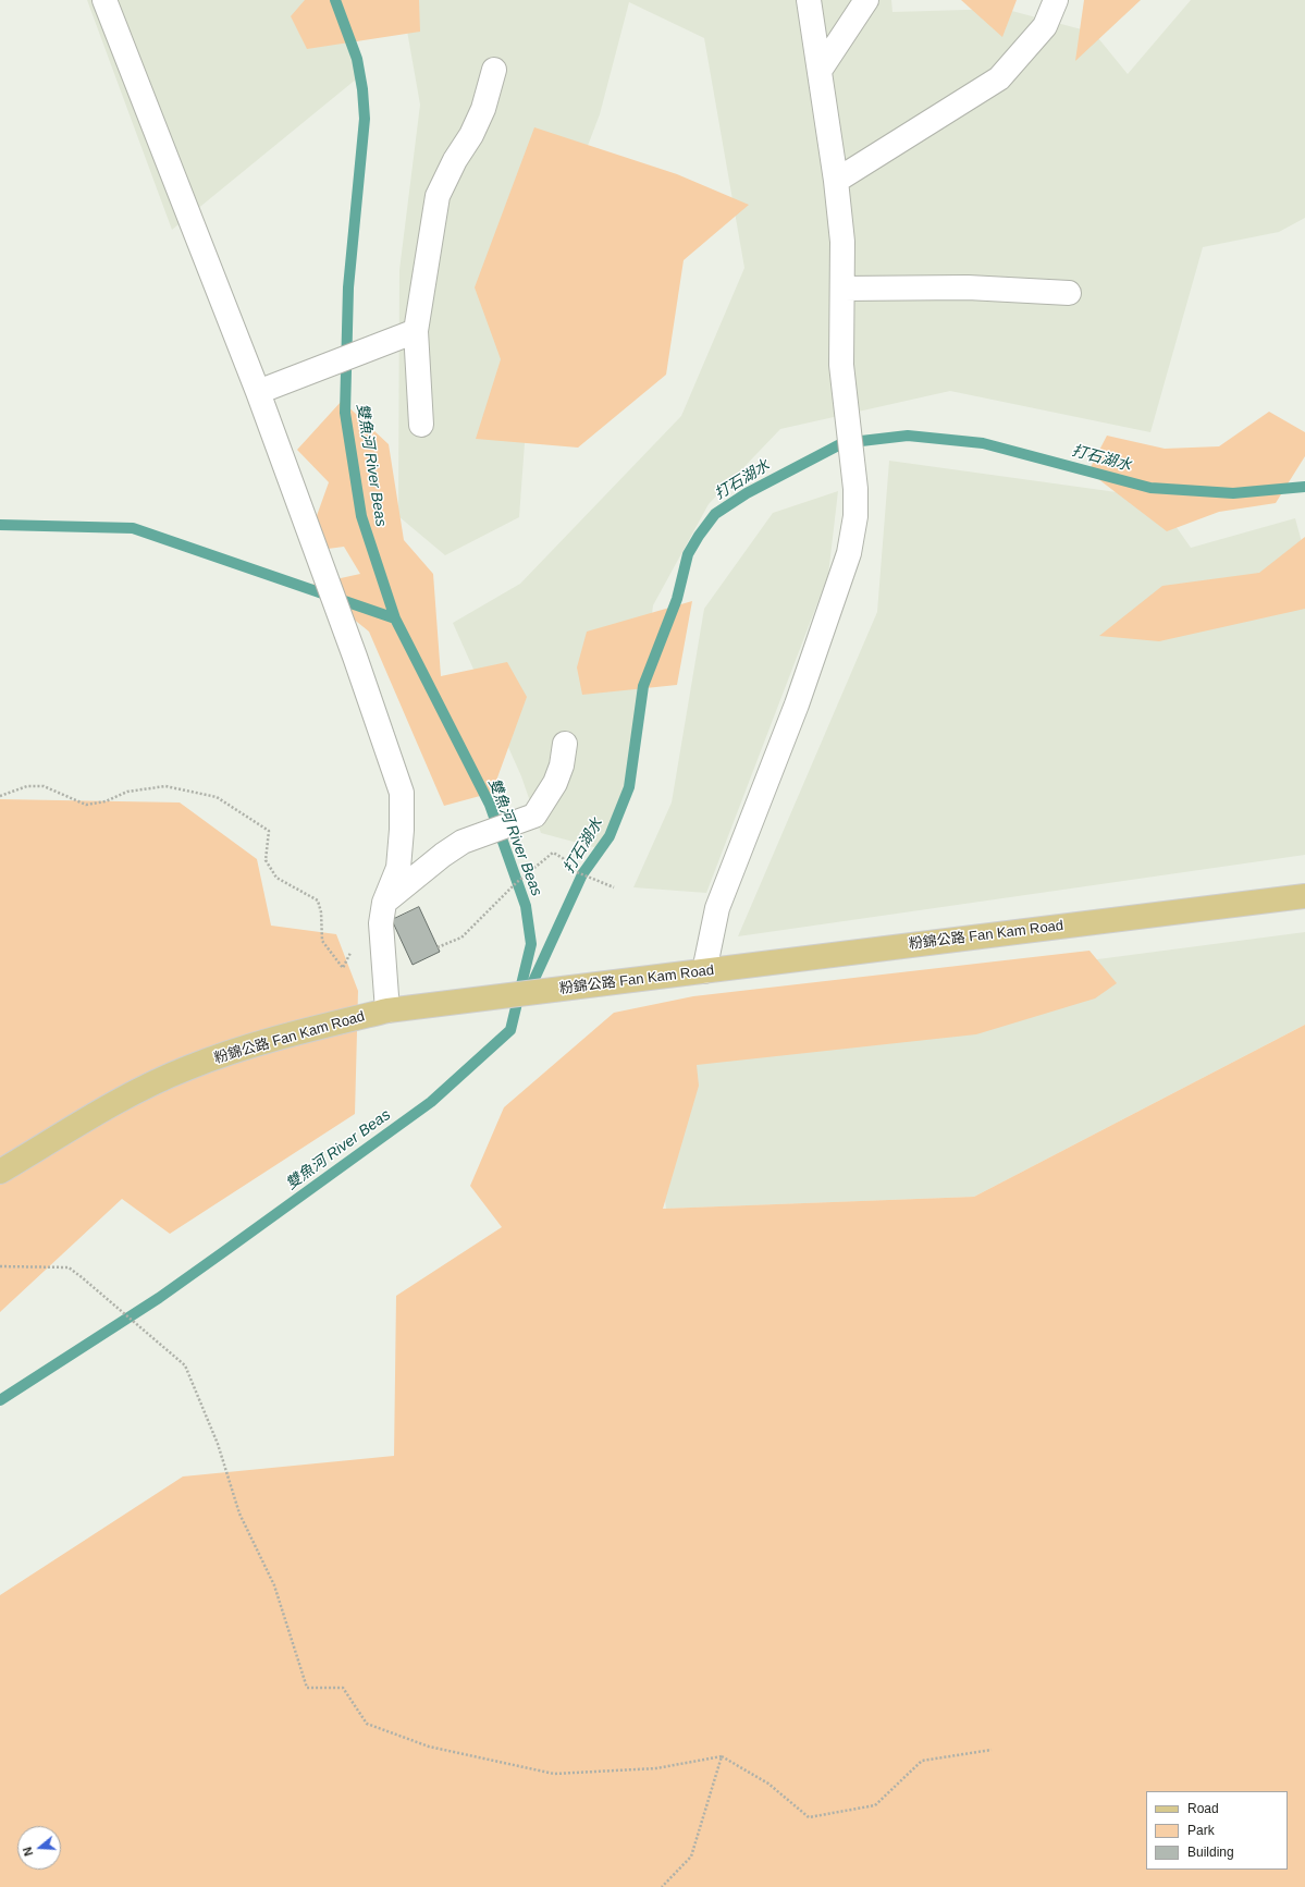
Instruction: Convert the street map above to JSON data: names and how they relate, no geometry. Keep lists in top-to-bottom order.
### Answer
{
  "streets": {
    "main road": ["粉錦公路 Fan Kam Road"]
  },
  "water": ["打石湖水", "雙魚河 River Beas"],
  "legend": ["Road", "Park", "Building"],
  "north": "left"
}
